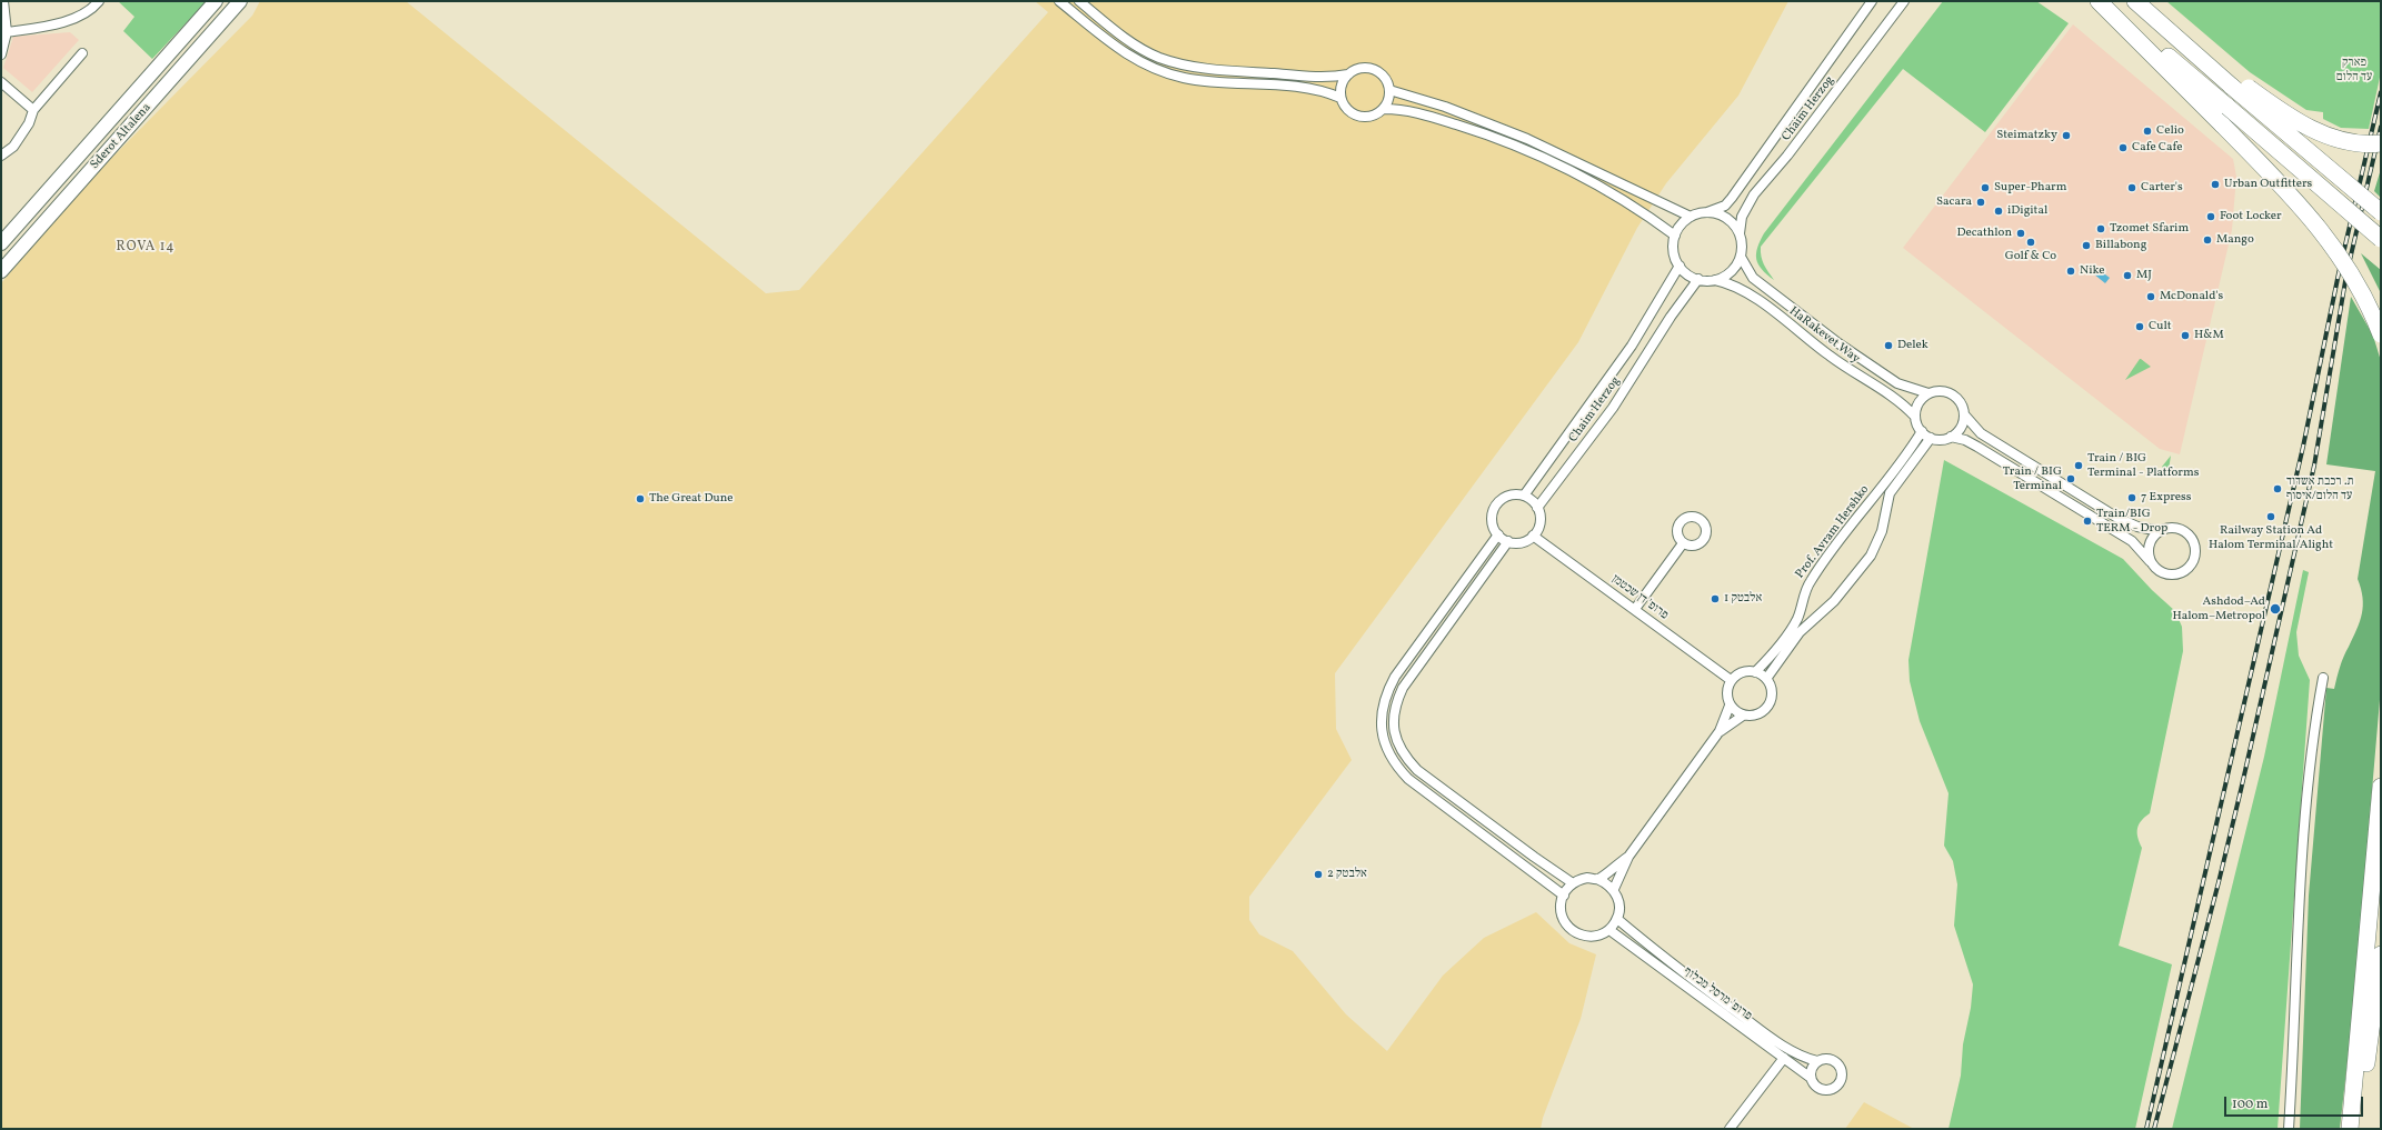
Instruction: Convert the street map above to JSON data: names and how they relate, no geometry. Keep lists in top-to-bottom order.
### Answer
{
  "streets": {
    "main road": ["Sderot Altalena"],
    "street": [
      "Chaim Herzog",
      "HaRakevet Way",
      "Prof. Avram Hershko",
      "פרופ' דן שכטמן",
      "פרופ' מרסל מכלוף"
    ]
  },
  "crossings": [
    ["Chaim Herzog", "HaRakevet Way"],
    ["Chaim Herzog", "פרופ' דן שכטמן"],
    ["HaRakevet Way", "Prof. Avram Hershko"],
    ["Prof. Avram Hershko", "פרופ' דן שכטמן"]
  ],
  "districts": ["ROVA 14"],
  "parks": ["פארק עד הלום"],
  "places": [
    "Celio",
    "Steimatzky",
    "Cafe Cafe",
    "Urban Outfitters",
    "Super-Pharm",
    "Carter's",
    "Sacara",
    "iDigital",
    "Foot Locker",
    "Tzomet Sfarim",
    "Decathlon",
    "Mango",
    "Golf & Co",
    "Billabong",
    "Nike",
    "MJ",
    "McDonald's",
    "Cult",
    "H&M",
    "Delek",
    "Train / BIG Terminal - Platforms",
    "Train / BIG Terminal",
    "ת. רכבת אשדוד עד הלום/איסוף",
    "7 Express",
    "The Great Dune",
    "Railway Station Ad Halom Terminal/Alight",
    "Train/BIG TERM - Drop",
    "אלבטק 1",
    "Ashdod–Ad Halom–Metropol",
    "אלבטק 2"
  ],
  "scale_bar": "100 m"
}
